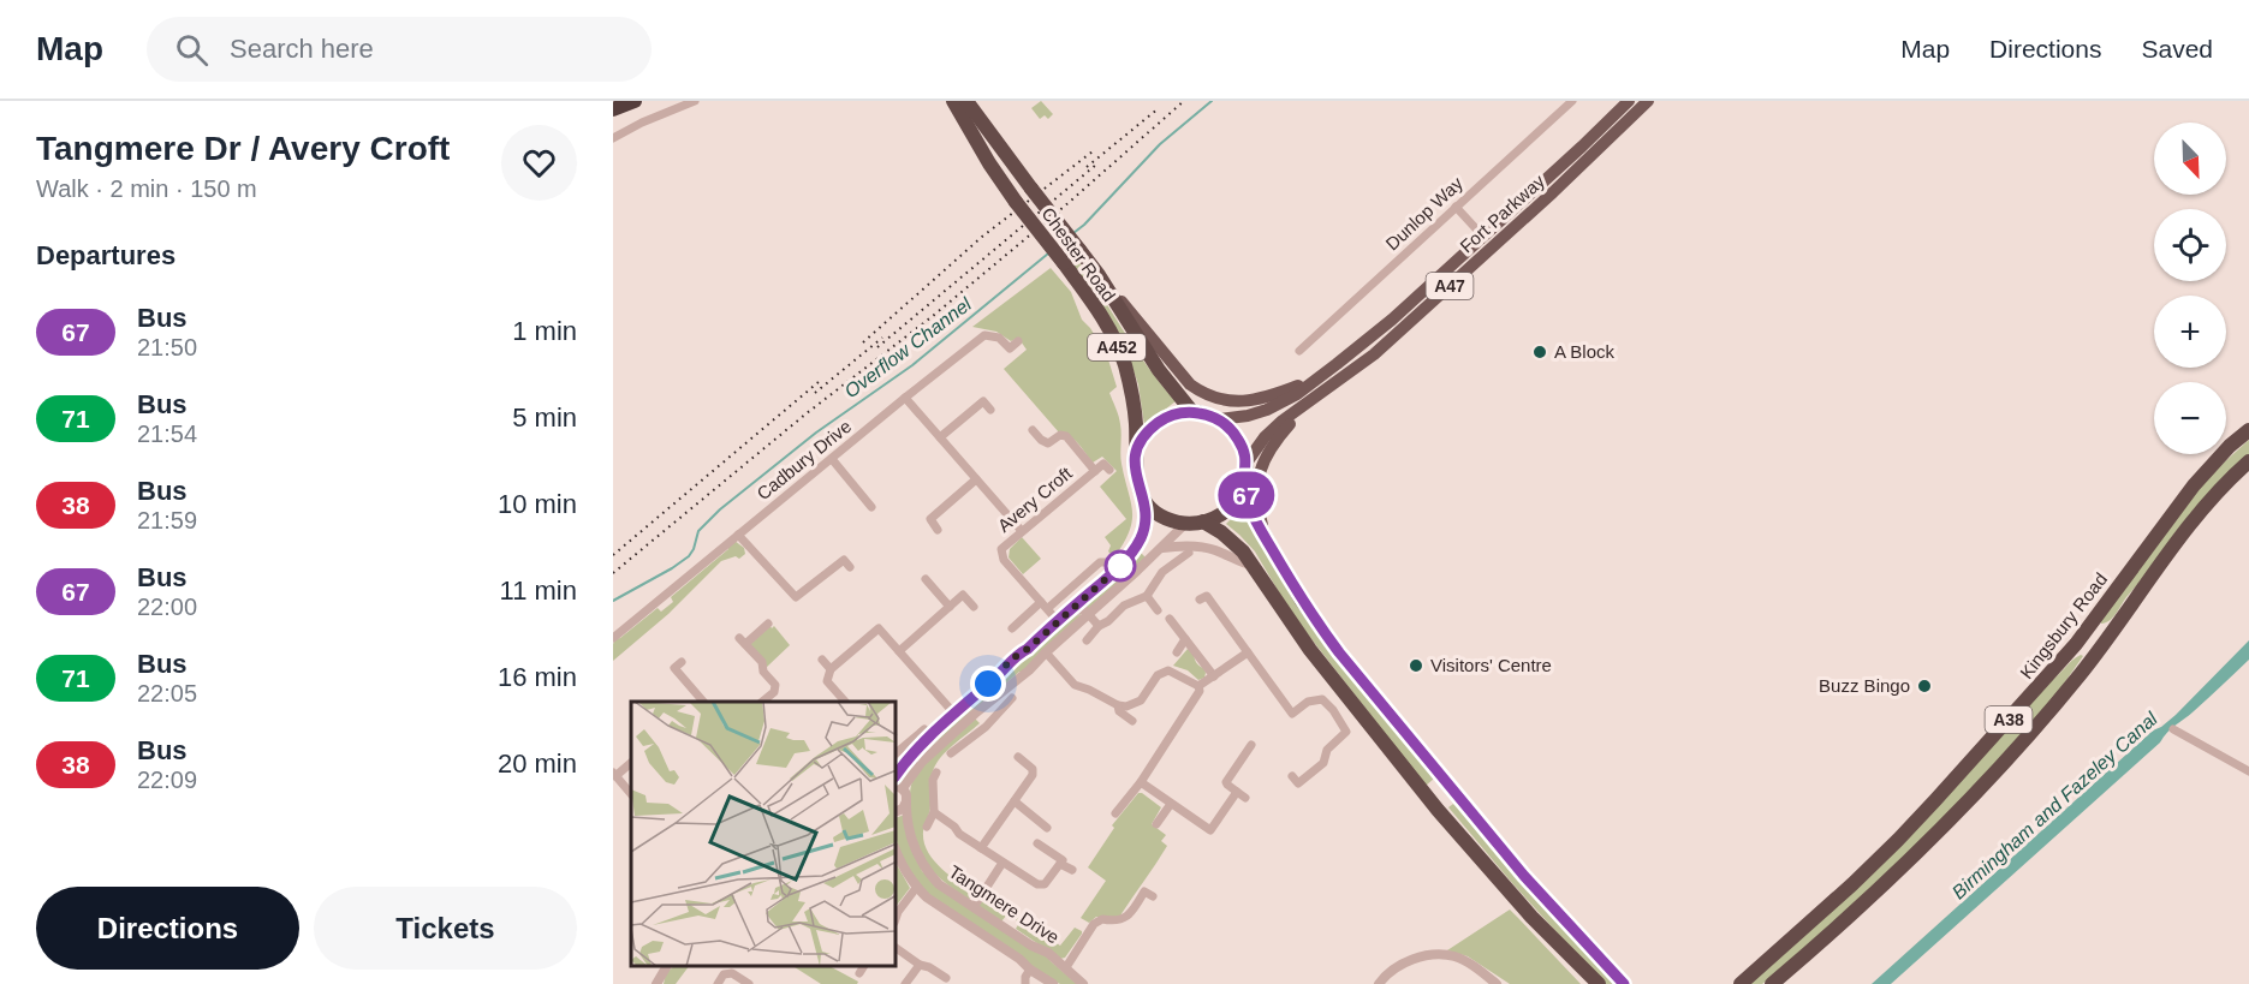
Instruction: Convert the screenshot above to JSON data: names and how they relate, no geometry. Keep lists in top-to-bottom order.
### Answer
{
  "streets": {
    "highway": [
      "Chester Road",
      "A452",
      "Kingsbury Road",
      "A38"
    ],
    "main road": ["Fort Parkway", "A47"],
    "street": [
      "Dunlop Way",
      "Cadbury Drive",
      "Avery Croft",
      "Tangmere Drive"
    ]
  },
  "crossings": [
    ["Fort Parkway", "Chester Road"]
  ],
  "water": ["Overflow Channel", "Birmingham and Fazeley Canal"],
  "places": ["A Block", "Visitors' Centre", "Buzz Bingo"],
  "lines": ["bus line 67"],
  "north": "bottom right",
  "page": {
    "header": "Map",
    "search": "Search here",
    "nav": ["Map", "Directions", "Saved"],
    "heading": [
      ["Tangmere Dr / Avery Croft", "Walk · 2 min · 150 m"],
      "Departures"
    ],
    "on_map": "67",
    "map_buttons": ["+", "−"],
    "list": [
      {
        "mark": "67",
        "name": "Bus",
        "note": "21:50",
        "value": "1 min"
      },
      {
        "mark": "71",
        "name": "Bus",
        "note": "21:54",
        "value": "5 min"
      },
      {
        "mark": "38",
        "name": "Bus",
        "note": "21:59",
        "value": "10 min"
      },
      {
        "mark": "67",
        "name": "Bus",
        "note": "22:00",
        "value": "11 min"
      },
      {
        "mark": "71",
        "name": "Bus",
        "note": "22:05",
        "value": "16 min"
      },
      {
        "mark": "38",
        "name": "Bus",
        "note": "22:09",
        "value": "20 min"
      }
    ],
    "buttons": ["Directions", "Tickets"]
  }
}
